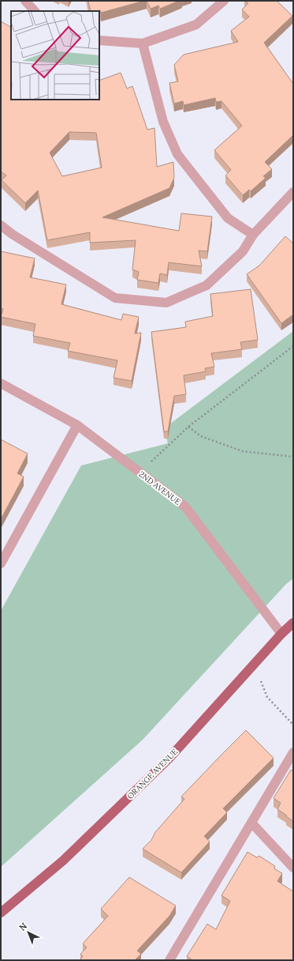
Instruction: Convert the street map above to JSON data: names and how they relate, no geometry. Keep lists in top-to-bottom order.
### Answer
{
  "streets": {
    "main road": ["ORANGE AVENUE"],
    "street": ["2ND AVENUE"]
  },
  "crossings": [
    ["2ND AVENUE", "ORANGE AVENUE"]
  ],
  "north": "top left"
}
